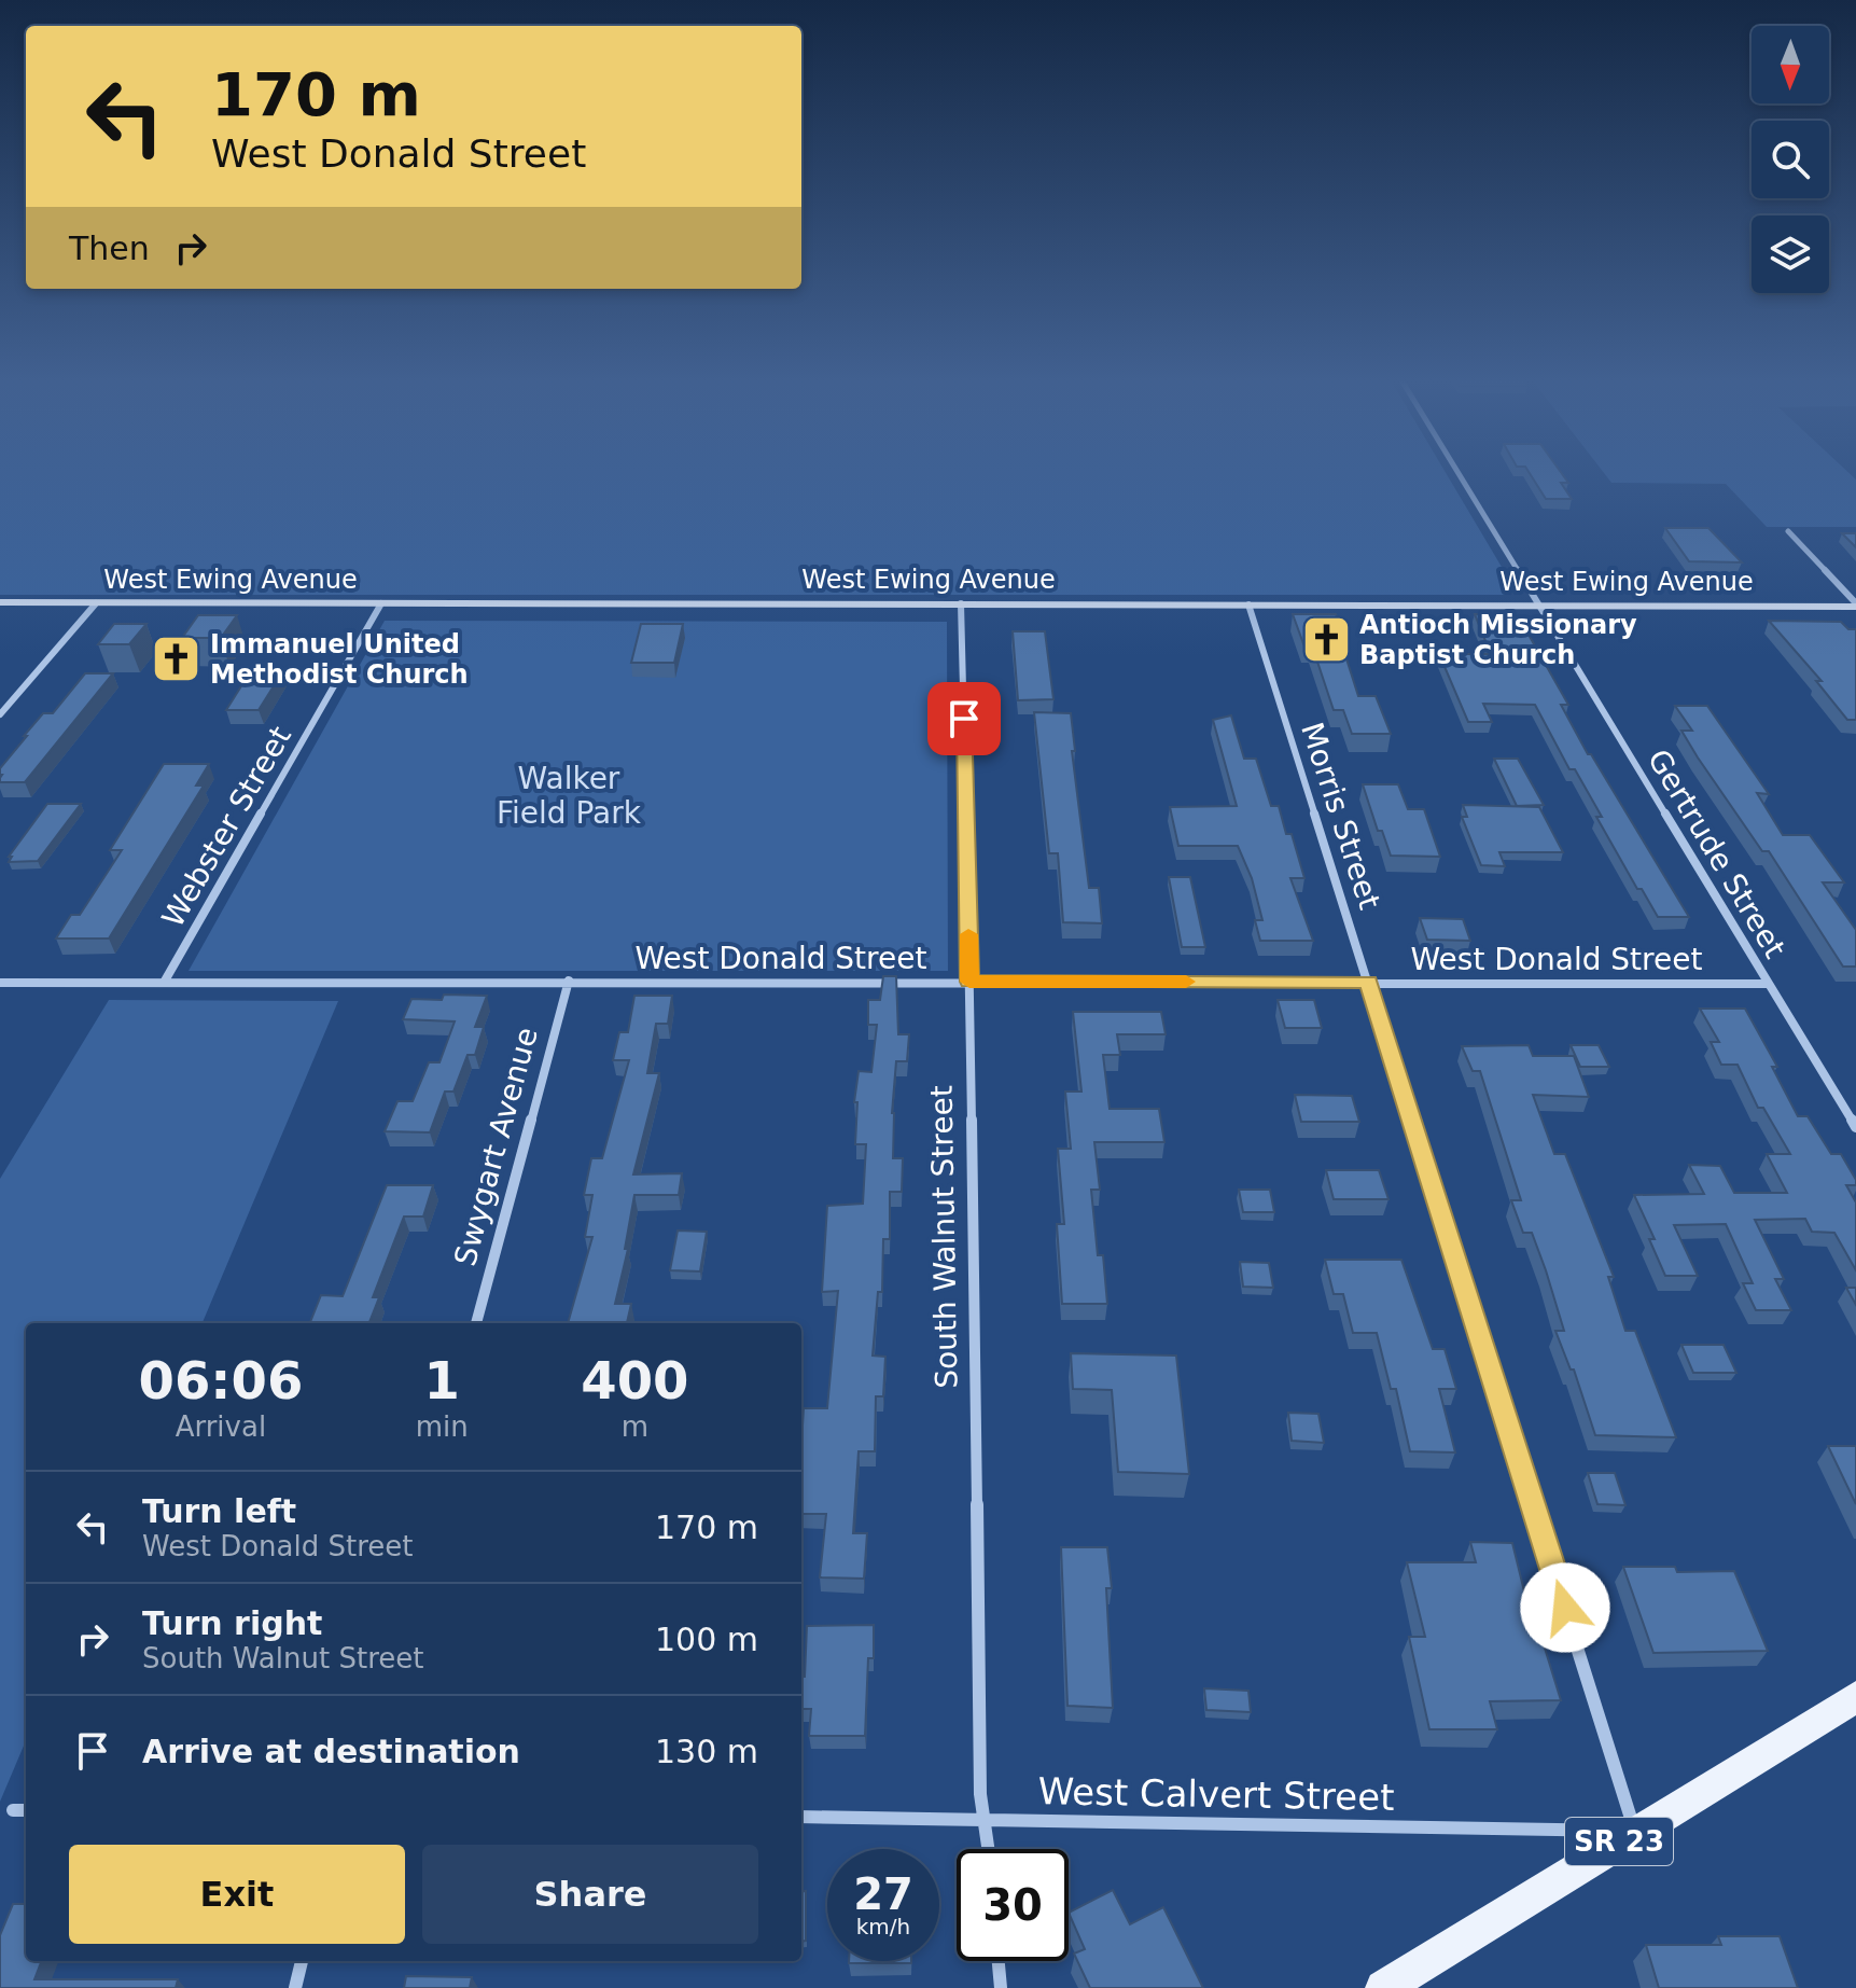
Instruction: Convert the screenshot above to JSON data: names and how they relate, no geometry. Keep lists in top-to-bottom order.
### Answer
{
  "streets": {
    "main road": ["SR 23"],
    "street": [
      "West Ewing Avenue",
      "Morris Street",
      "Webster Street",
      "Gertrude Street",
      "West Donald Street",
      "Swygart Avenue",
      "South Walnut Street",
      "West Calvert Street"
    ]
  },
  "crossings": [
    ["West Ewing Avenue", "Morris Street"],
    ["West Ewing Avenue", "Webster Street"],
    ["West Ewing Avenue", "Gertrude Street"],
    ["West Ewing Avenue", "South Walnut Street"],
    ["Morris Street", "West Donald Street"],
    ["Morris Street", "West Calvert Street"],
    ["Morris Street", "SR 23"],
    ["Webster Street", "West Donald Street"],
    ["Gertrude Street", "West Donald Street"],
    ["West Donald Street", "Swygart Avenue"],
    ["West Donald Street", "South Walnut Street"],
    ["South Walnut Street", "West Calvert Street"],
    ["West Calvert Street", "SR 23"]
  ],
  "parks": ["Walker Field Park"],
  "places": {
    "church": ["Antioch Missionary Baptist Church", "Immanuel United Methodist Church"]
  },
  "north": "bottom",
  "page": {
    "turn": ["170 m", "West Donald Street"],
    "then": "Then",
    "eta": [
      "06:06",
      "Arrival",
      "1",
      "min",
      "400",
      "m"
    ],
    "list": [
      {
        "name": "Turn left",
        "note": "West Donald Street",
        "value": "170 m"
      },
      {
        "name": "Turn right",
        "note": "South Walnut Street",
        "value": "100 m"
      },
      {
        "name": "Arrive at destination",
        "value": "130 m"
      }
    ],
    "buttons": ["Exit", "Share"],
    "speed": "27 km/h",
    "limit": "30"
  }
}
